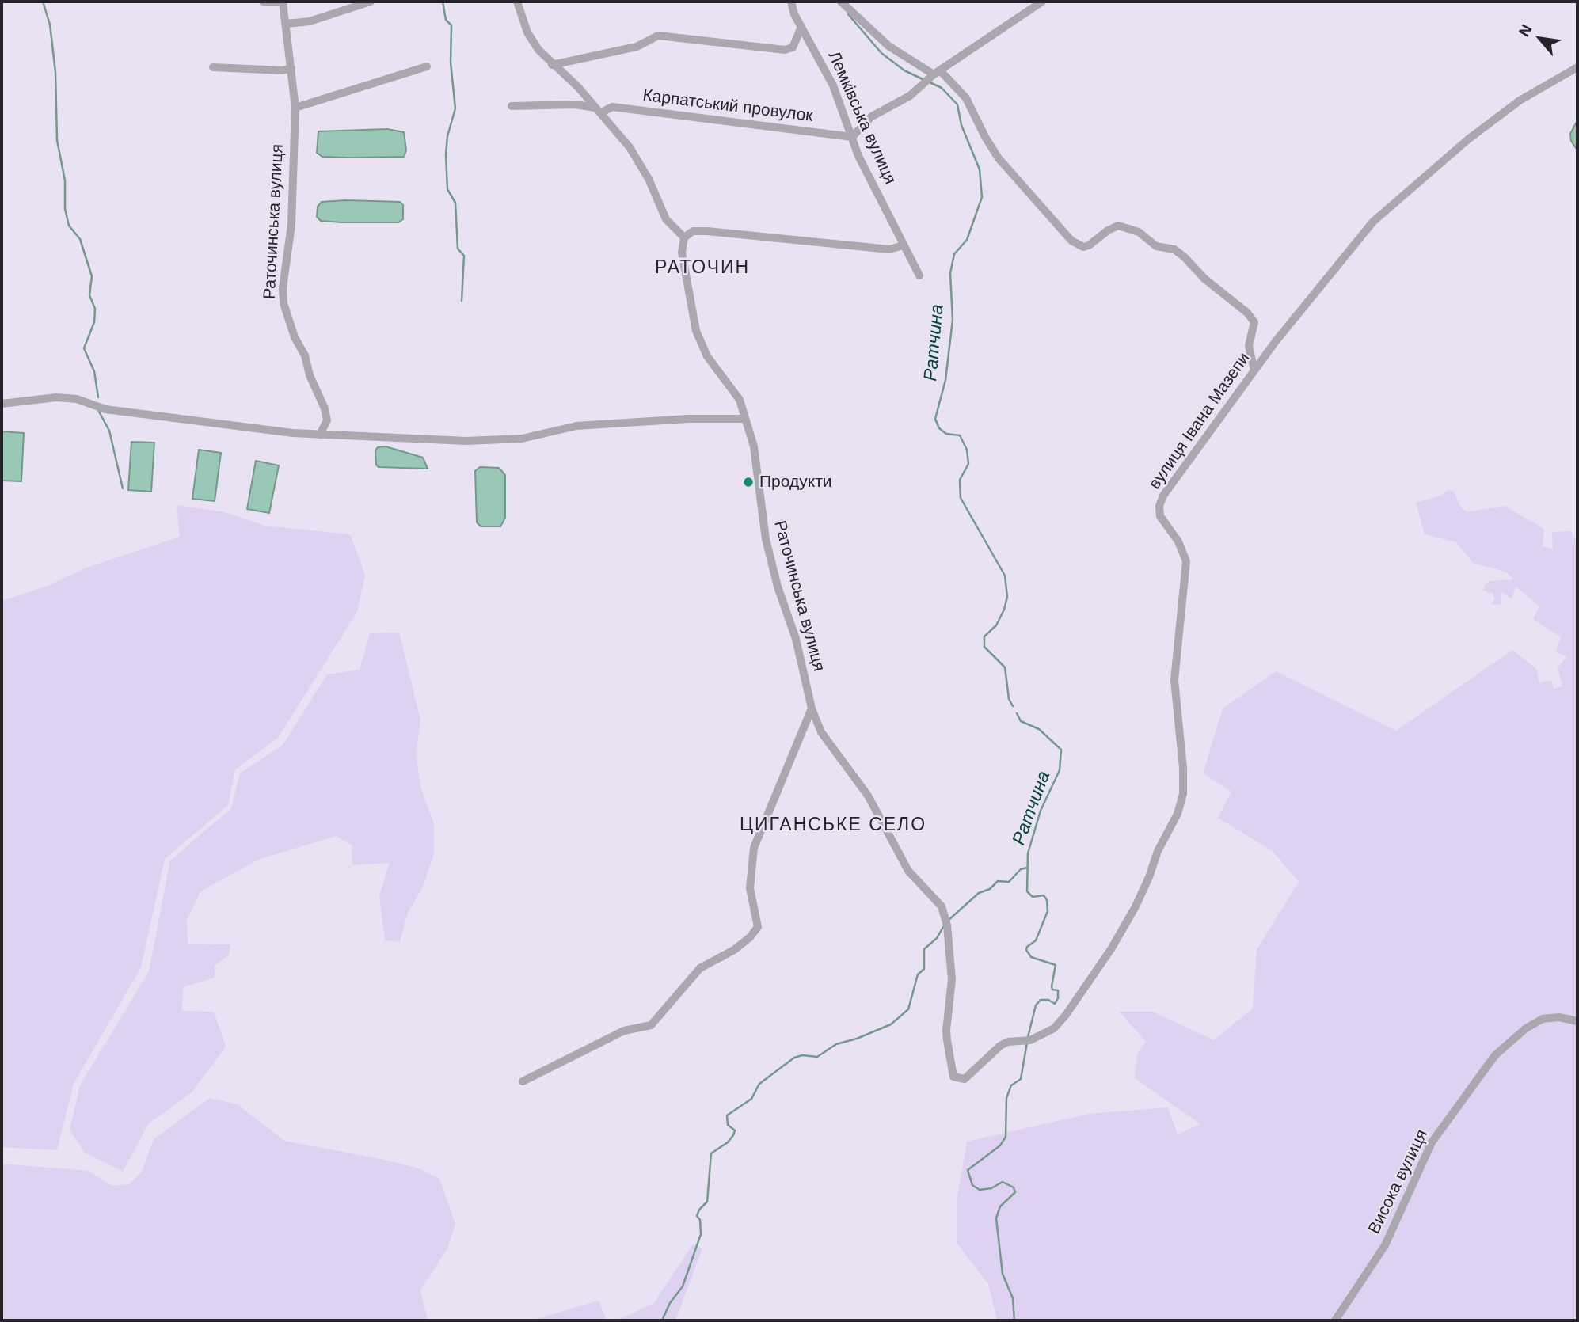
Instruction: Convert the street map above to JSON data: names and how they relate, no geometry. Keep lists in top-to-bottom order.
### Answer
{
  "streets": {
    "street": [
      "Карпатський провулок",
      "Лемківська вулиця",
      "Раточинська вулиця",
      "вулиця Івана Мазепи",
      "Висока вулиця"
    ]
  },
  "crossings": [
    ["Карпатський провулок", "Лемківська вулиця"],
    ["Раточинська вулиця", "вулиця Івана Мазепи"]
  ],
  "districts": ["РАТОЧИН", "ЦИГАНСЬКЕ СЕЛО"],
  "water": ["Ратчина"],
  "places": ["Продукти"],
  "north": "top left"
}
